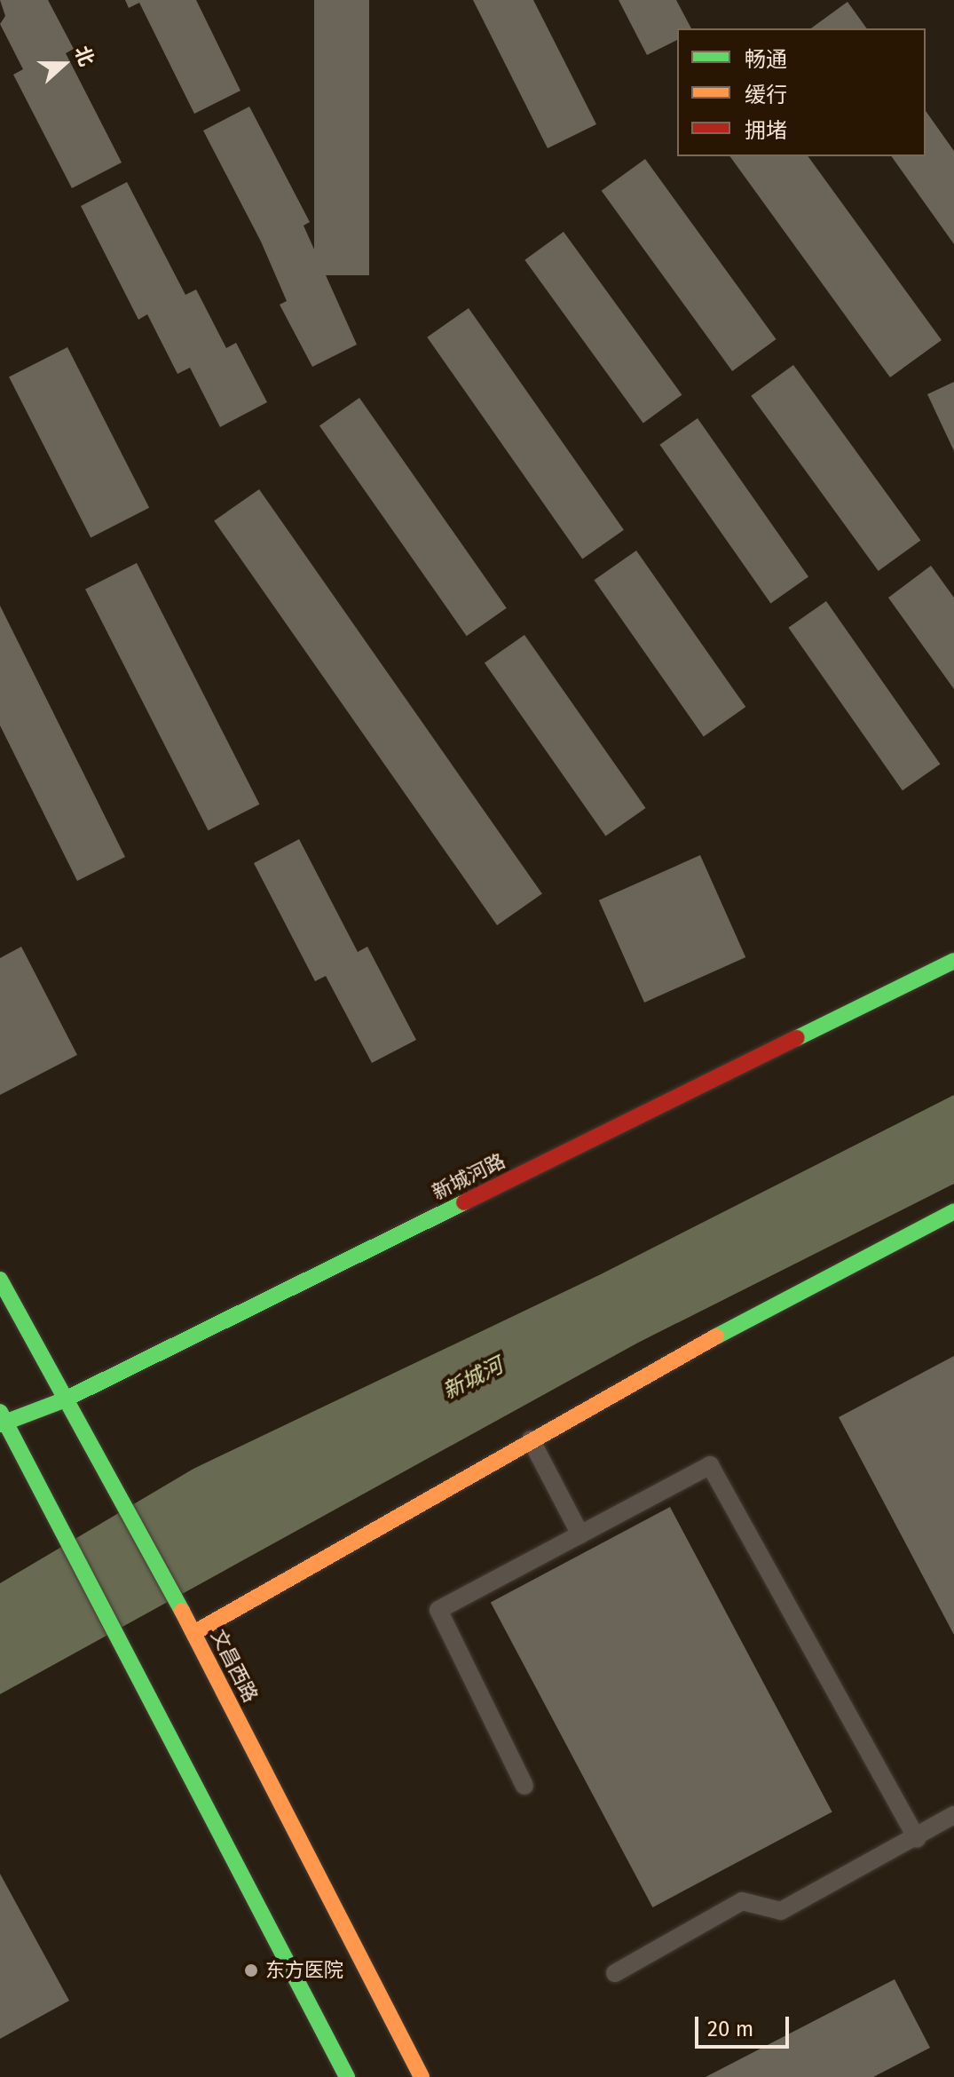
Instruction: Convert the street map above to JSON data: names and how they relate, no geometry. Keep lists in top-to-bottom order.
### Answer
{
  "streets": {
    "street": ["新城河路", "文昌西路"]
  },
  "crossings": [
    ["新城河路", "文昌西路"]
  ],
  "water": ["新城河"],
  "places": ["东方医院"],
  "legend": ["畅通", "缓行", "拥堵"],
  "scale_bar": "20 m",
  "north": "right"
}
